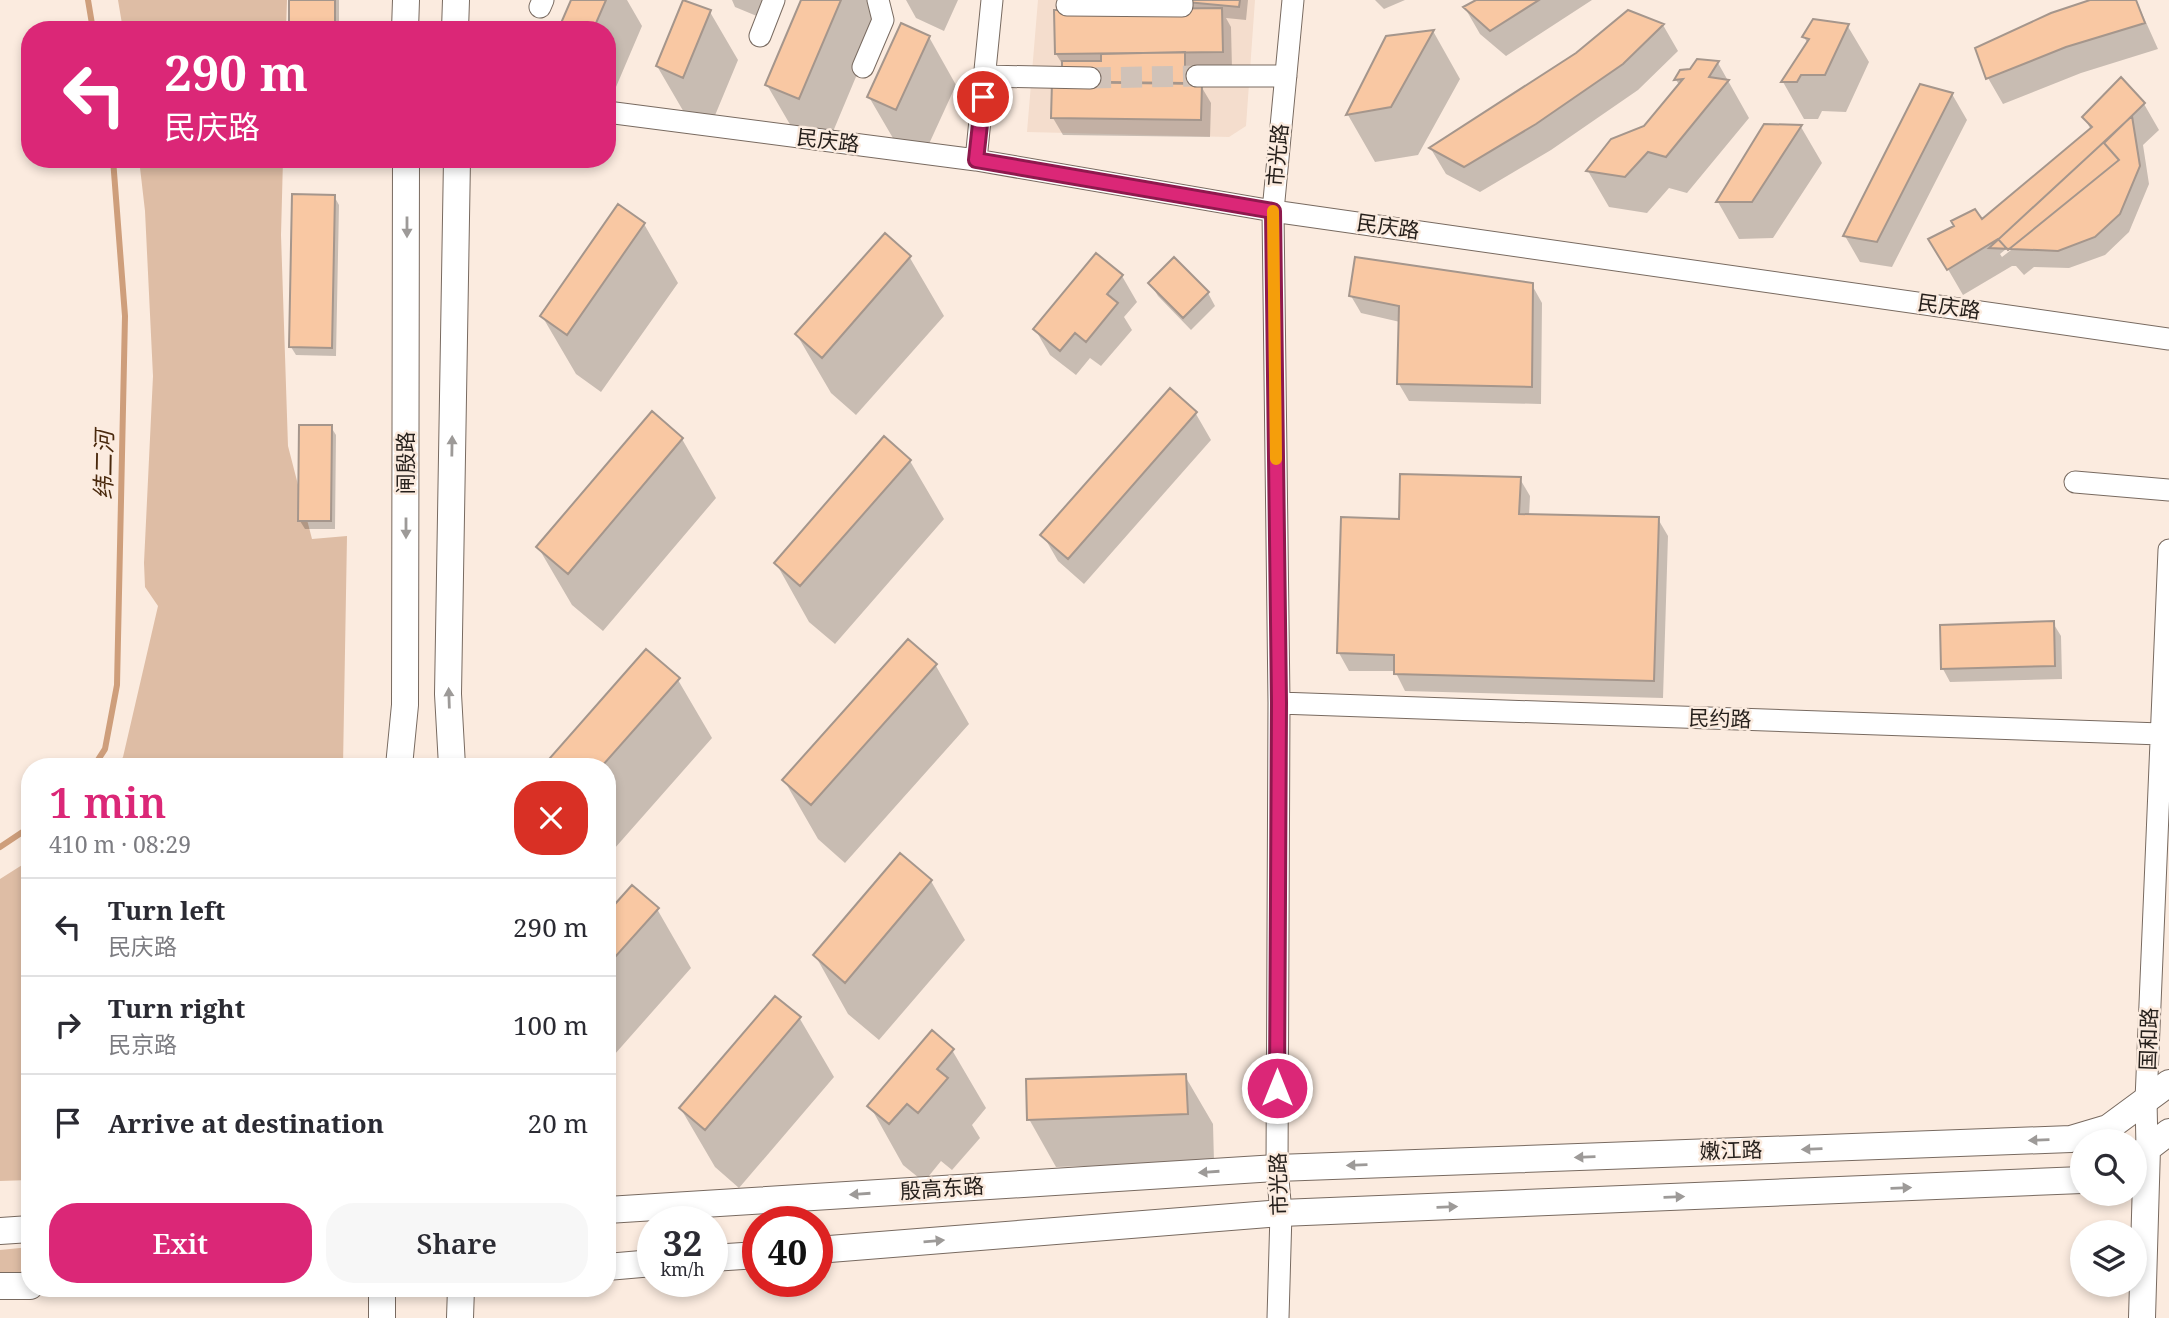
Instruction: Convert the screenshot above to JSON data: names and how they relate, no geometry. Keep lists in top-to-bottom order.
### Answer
{
  "streets": {
    "main road": [
      "闸殷路",
      "国和路",
      "嫩江路",
      "殷高东路"
    ],
    "street": ["民庆路", "市光路", "民约路"]
  },
  "crossings": [
    ["民庆路", "市光路"],
    ["市光路", "民约路"],
    ["市光路", "嫩江路"],
    ["市光路", "殷高东路"],
    ["民约路", "国和路"],
    ["国和路", "嫩江路"],
    ["嫩江路", "殷高东路"]
  ],
  "water": ["纬二河"],
  "page": {
    "turn": ["290 m", "民庆路"],
    "heading": ["1 min", "410 m · 08:29"],
    "list": [
      {
        "name": "Turn left",
        "note": "民庆路",
        "value": "290 m"
      },
      {
        "name": "Turn right",
        "note": "民京路",
        "value": "100 m"
      },
      {
        "name": "Arrive at destination",
        "value": "20 m"
      }
    ],
    "buttons": ["Exit", "Share"],
    "speed": "32 km/h",
    "limit": "40"
  }
}
